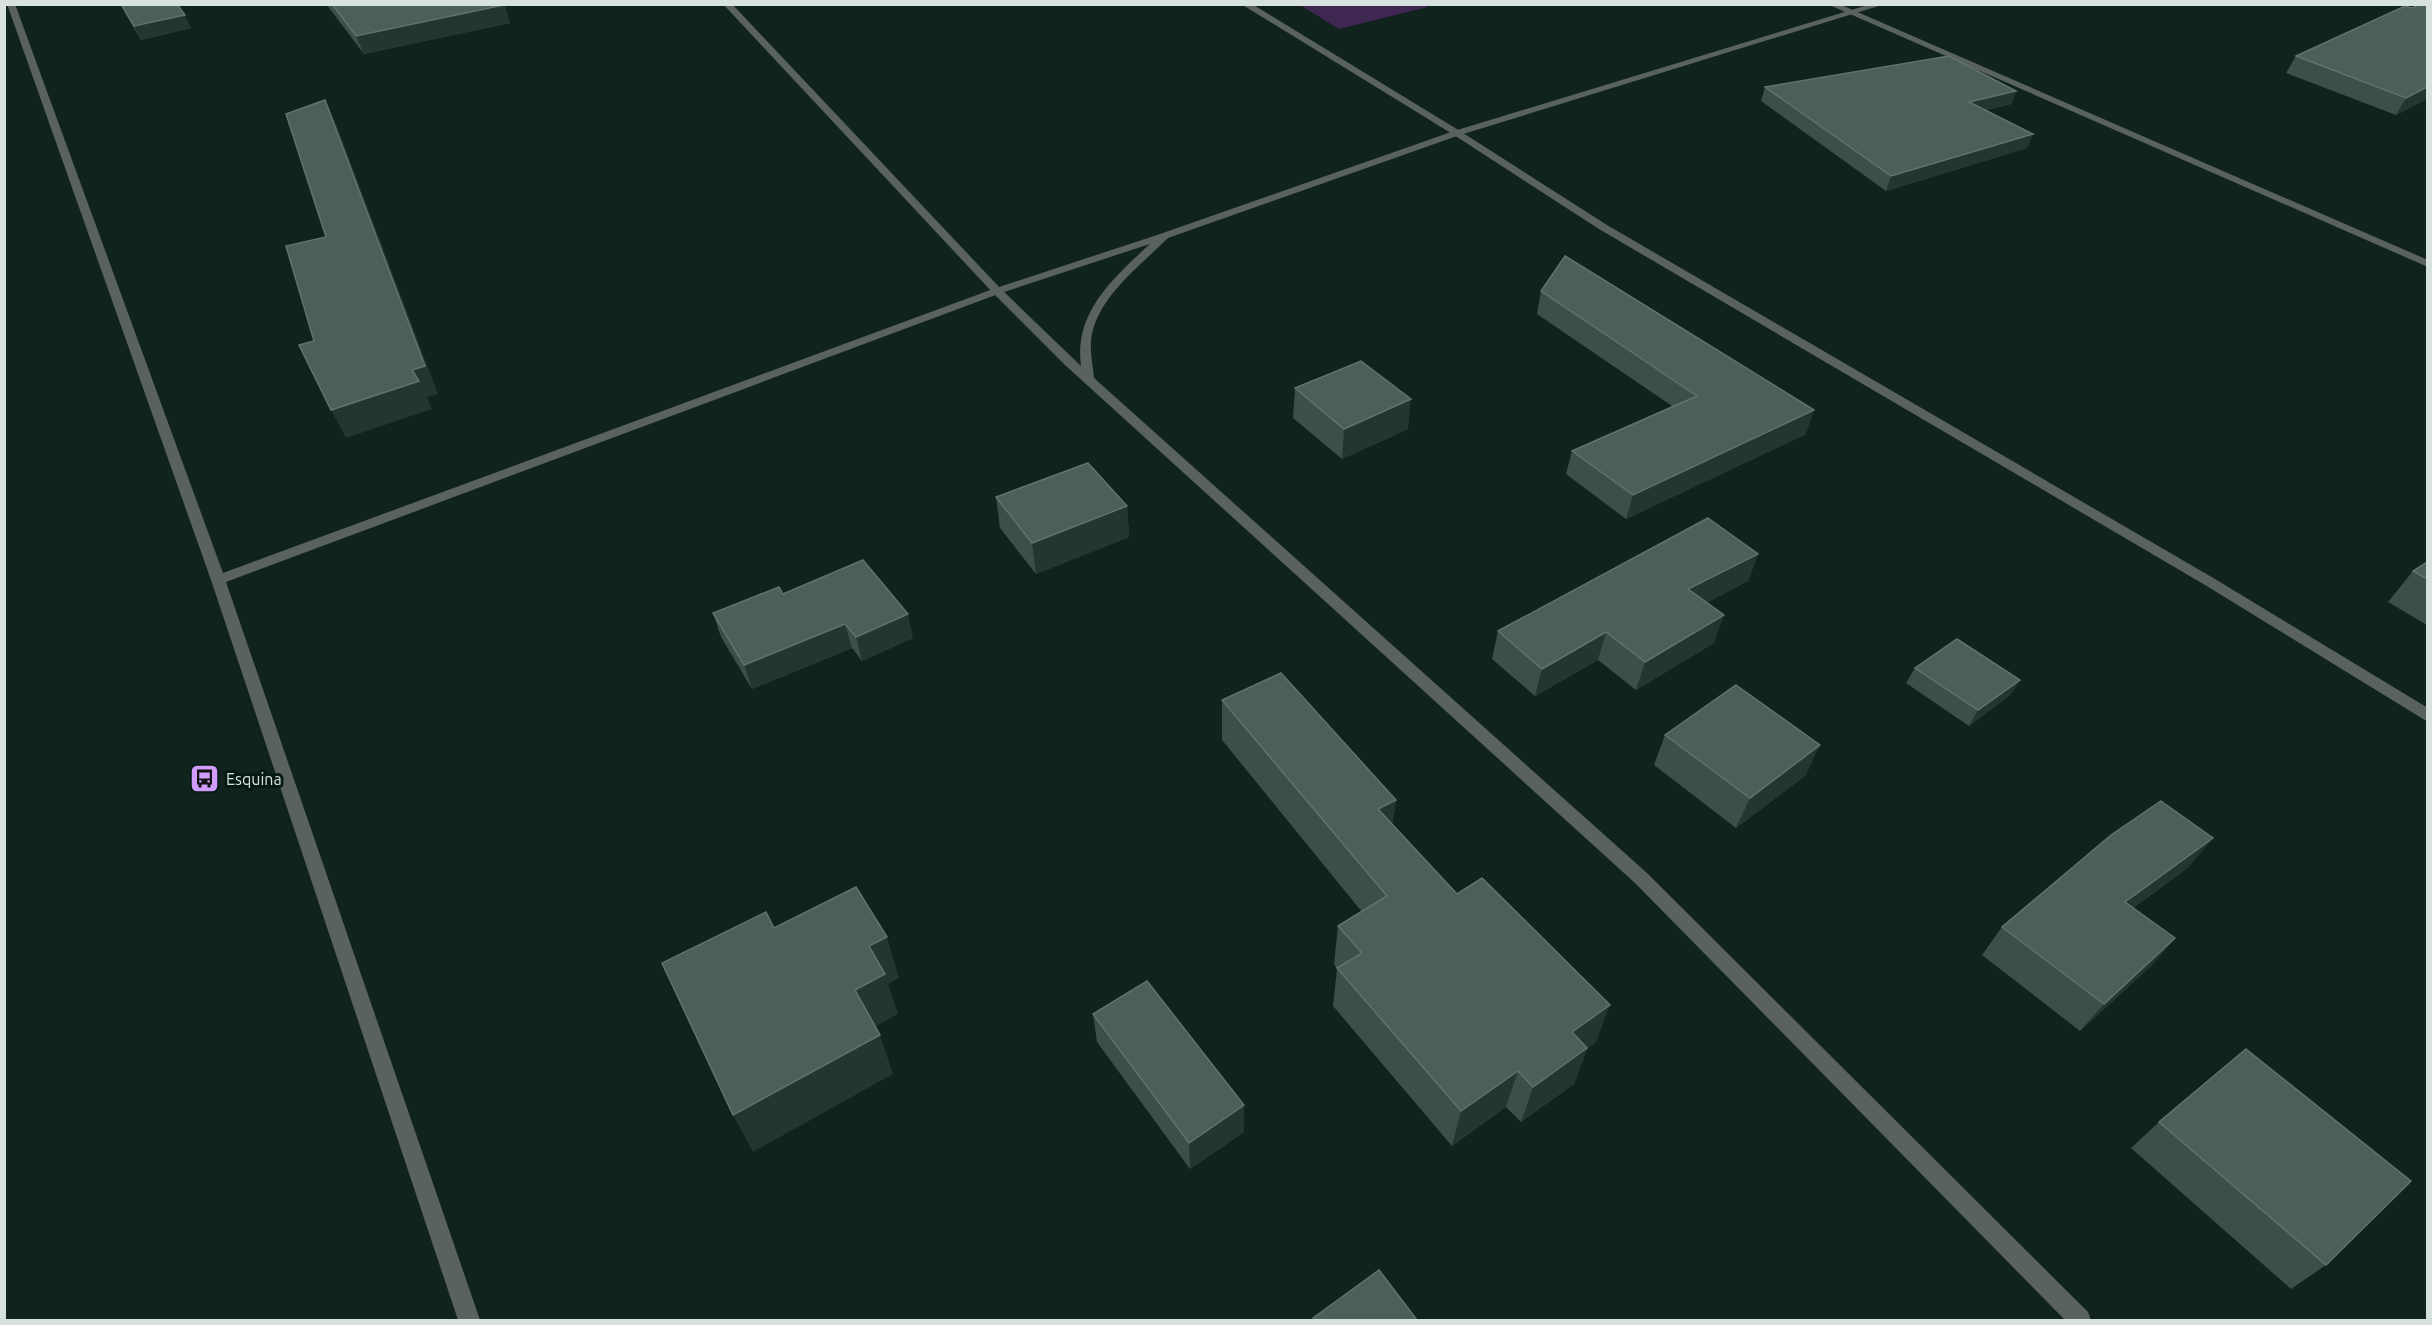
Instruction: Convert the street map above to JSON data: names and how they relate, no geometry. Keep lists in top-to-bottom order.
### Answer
{
  "places": {
    "bus stop": ["Esquina"]
  }
}
